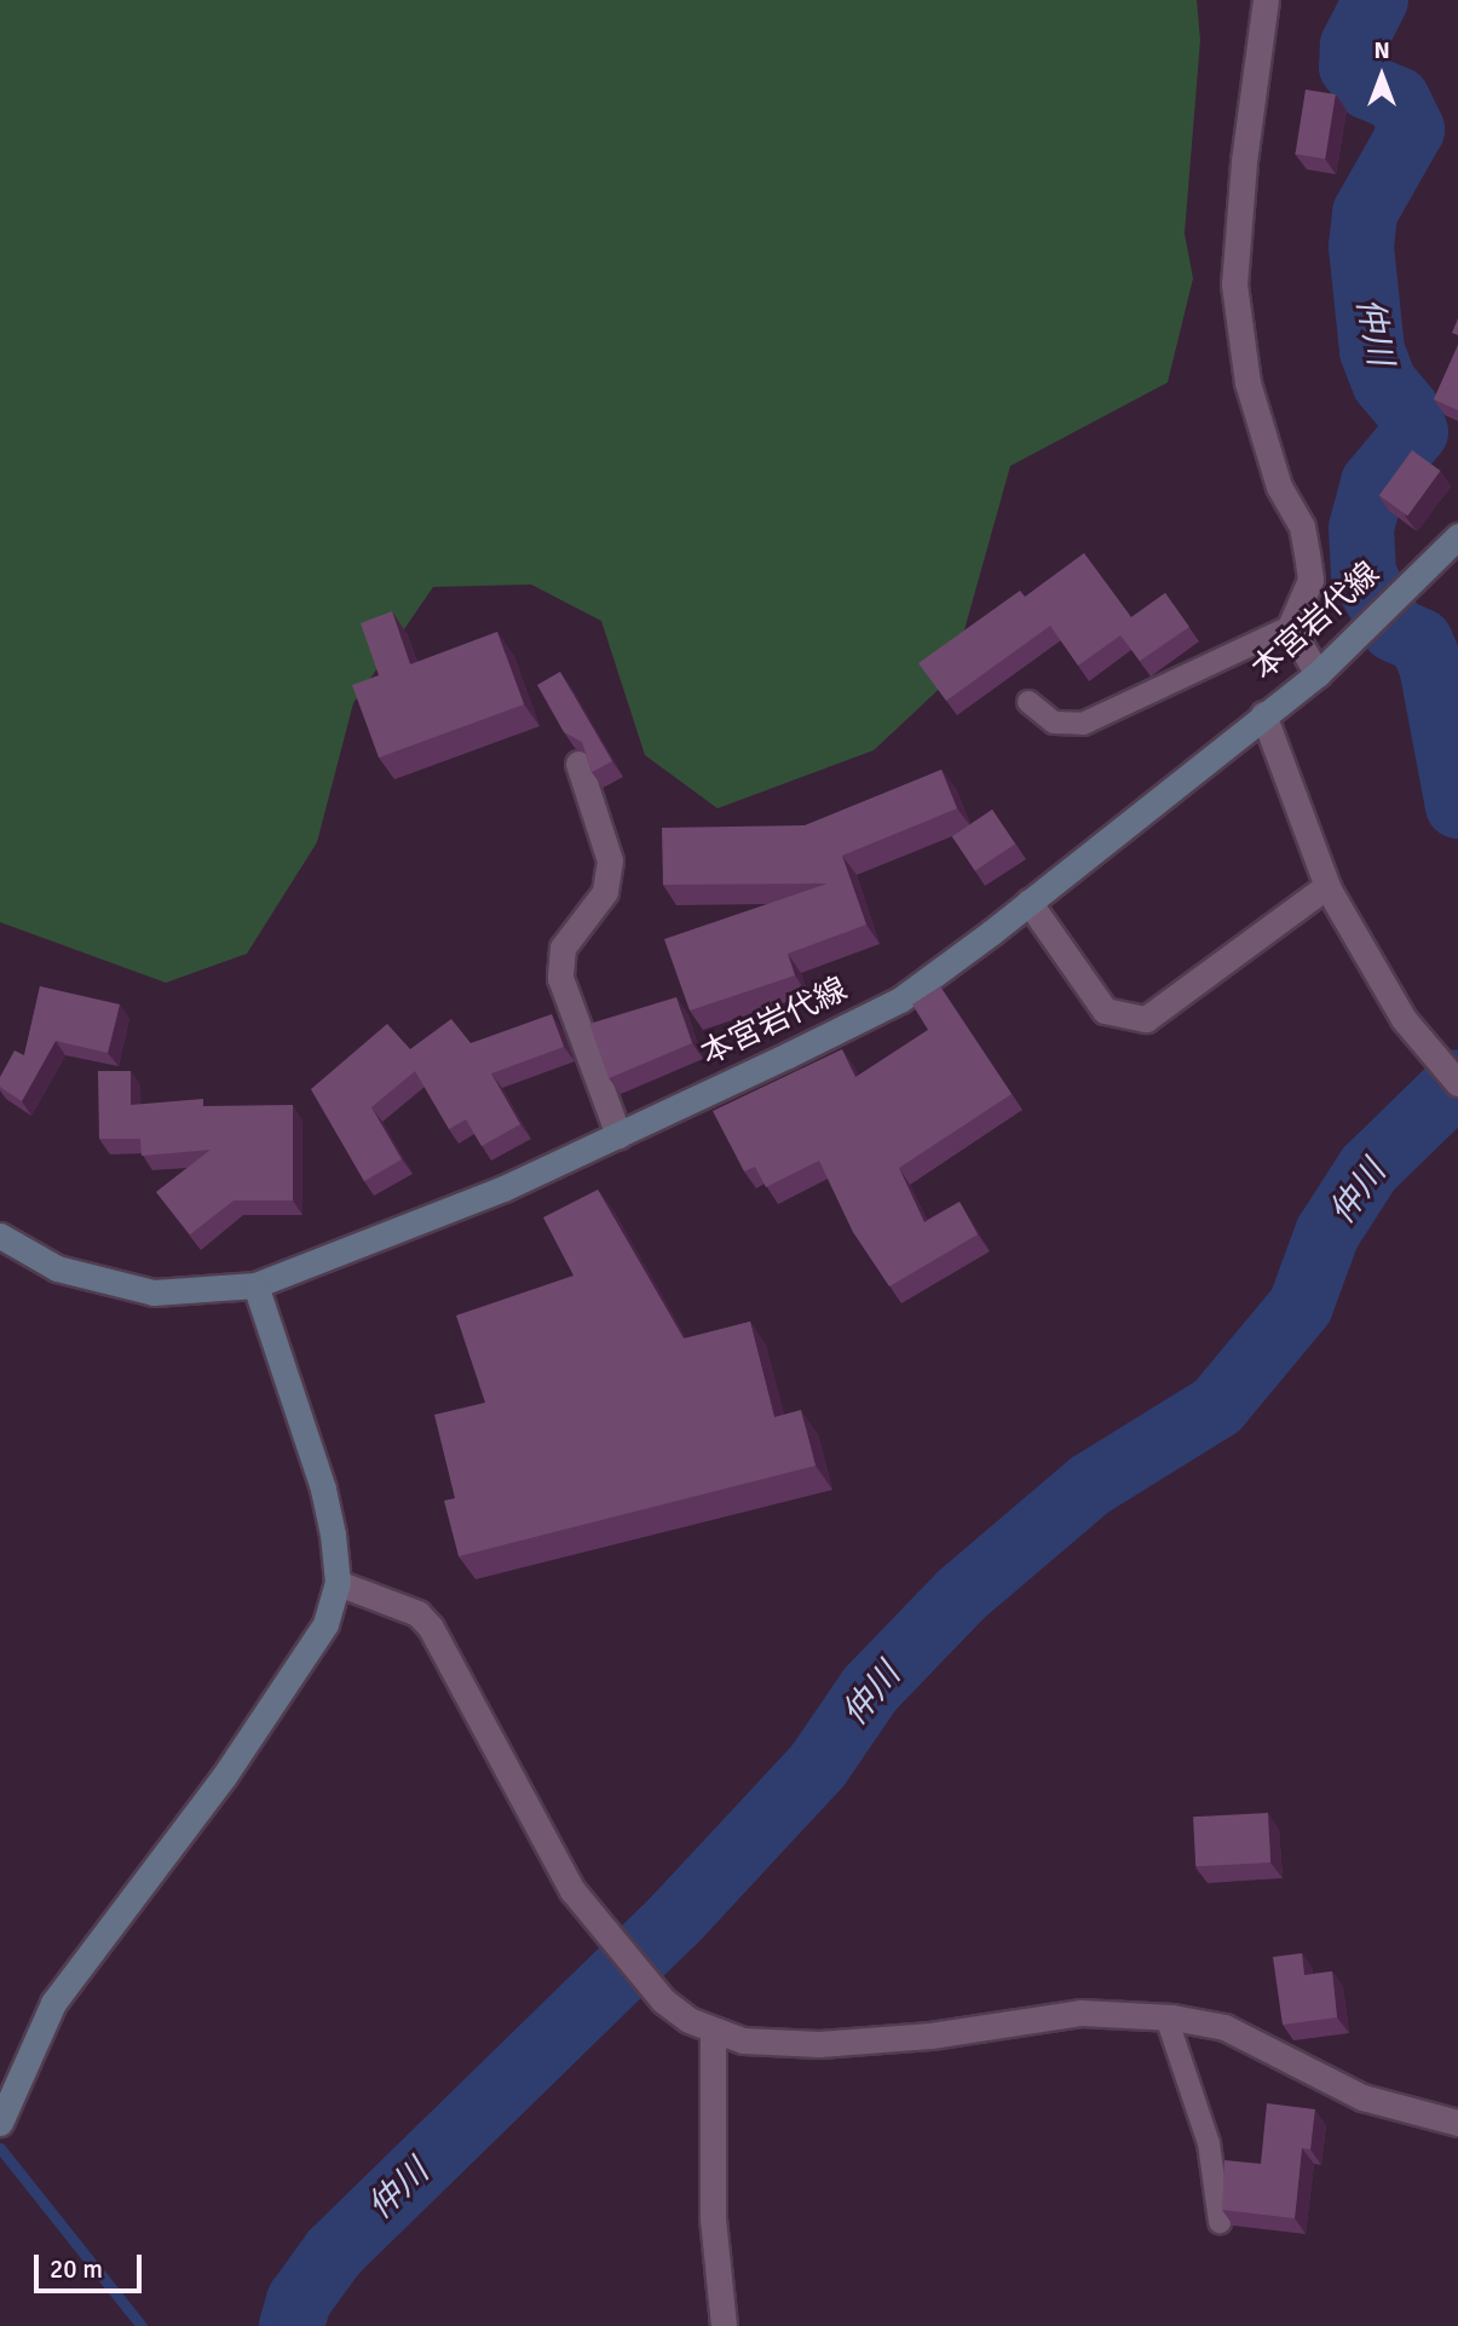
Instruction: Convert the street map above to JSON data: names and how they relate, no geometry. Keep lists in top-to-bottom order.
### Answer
{
  "streets": {
    "main road": ["本宮岩代線"]
  },
  "water": ["仲川"],
  "scale_bar": "20 m",
  "north": "top"
}
